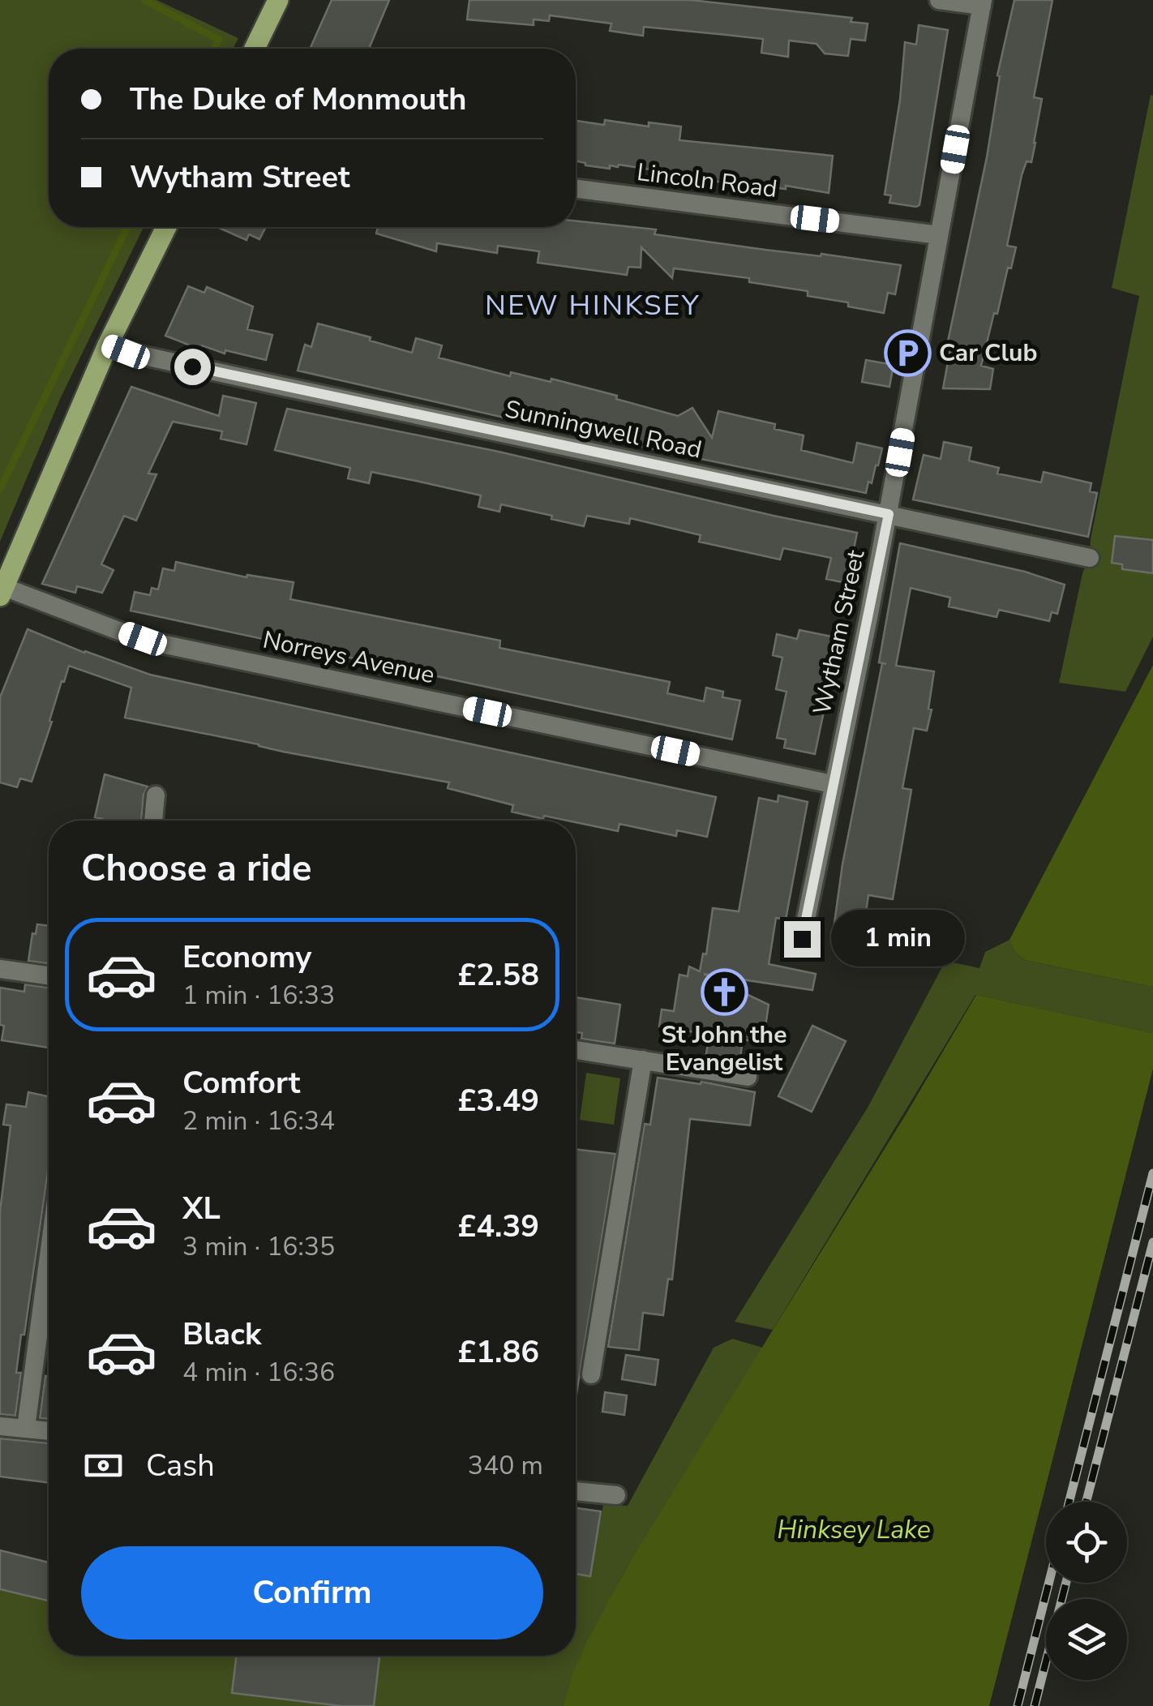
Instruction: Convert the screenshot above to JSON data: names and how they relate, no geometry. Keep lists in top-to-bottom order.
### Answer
{
  "streets": {
    "street": [
      "Lincoln Road",
      "Sunningwell Road",
      "Wytham Street",
      "Norreys Avenue"
    ]
  },
  "crossings": [
    ["Lincoln Road", "Wytham Street"],
    ["Sunningwell Road", "Wytham Street"],
    ["Wytham Street", "Norreys Avenue"]
  ],
  "districts": ["NEW HINKSEY"],
  "water": ["Hinksey Lake"],
  "places": {
    "parking": ["Car Club"],
    "church": ["St John the Evangelist"]
  },
  "page": {
    "banner": ["The Duke of Monmouth", "Wytham Street"],
    "heading": "Choose a ride",
    "bubble": "1 min",
    "list": [
      {
        "name": "Economy",
        "note": "1 min · 16:33",
        "value": "£2.58"
      },
      {
        "name": "Comfort",
        "note": "2 min · 16:34",
        "value": "£3.49"
      },
      {
        "name": "XL",
        "note": "3 min · 16:35",
        "value": "£4.39"
      },
      {
        "name": "Black",
        "note": "4 min · 16:36",
        "value": "£1.86"
      }
    ],
    "pay": ["Cash", "340 m"],
    "buttons": "Confirm"
  }
}
